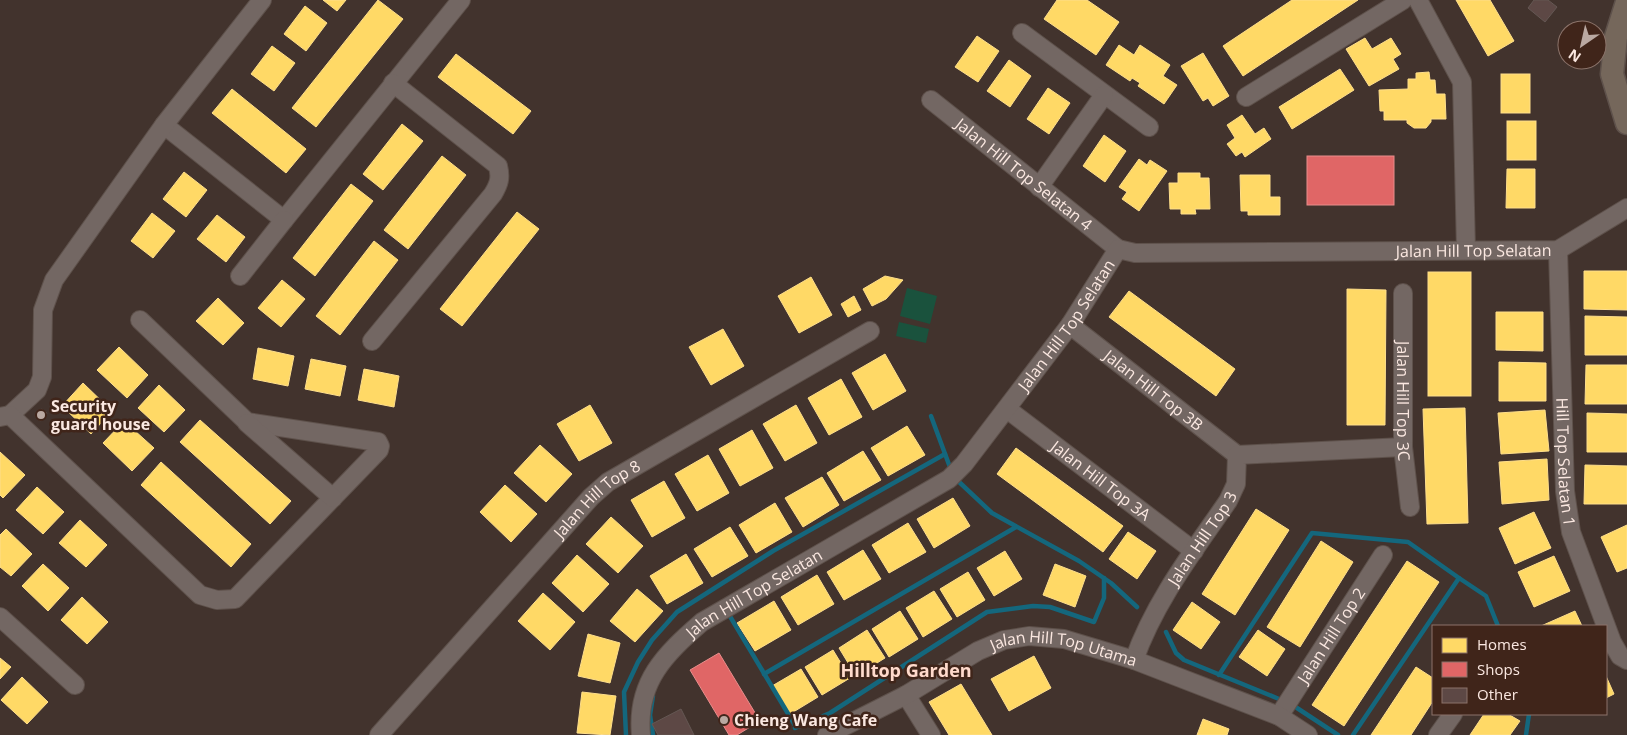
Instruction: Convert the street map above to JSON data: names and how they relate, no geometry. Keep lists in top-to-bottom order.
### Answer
{
  "streets": {
    "street": [
      "Jalan Hill Top Selatan 4",
      "Jalan Hill Top Selatan",
      "Jalan Hill Top 3B",
      "Jalan Hill Top 3C",
      "Hill Top Selatan 1",
      "Jalan Hill Top 3A",
      "Jalan Hill Top 8",
      "Jalan Hill Top 3",
      "Jalan Hill Top 2",
      "Jalan Hill Top Utama"
    ]
  },
  "crossings": [
    ["Jalan Hill Top Selatan 4", "Jalan Hill Top Selatan"],
    ["Jalan Hill Top Selatan", "Jalan Hill Top 3B"],
    ["Jalan Hill Top Selatan", "Hill Top Selatan 1"],
    ["Jalan Hill Top Selatan", "Jalan Hill Top 3A"],
    ["Jalan Hill Top 3B", "Jalan Hill Top 3"],
    ["Jalan Hill Top 3A", "Jalan Hill Top 3"],
    ["Jalan Hill Top 3", "Jalan Hill Top Utama"],
    ["Jalan Hill Top 2", "Jalan Hill Top Utama"]
  ],
  "districts": ["Hilltop Garden"],
  "places": ["Security guard house", "Chieng Wang Cafe"],
  "legend": ["Homes", "Shops", "Other"],
  "north": "bottom left"
}
